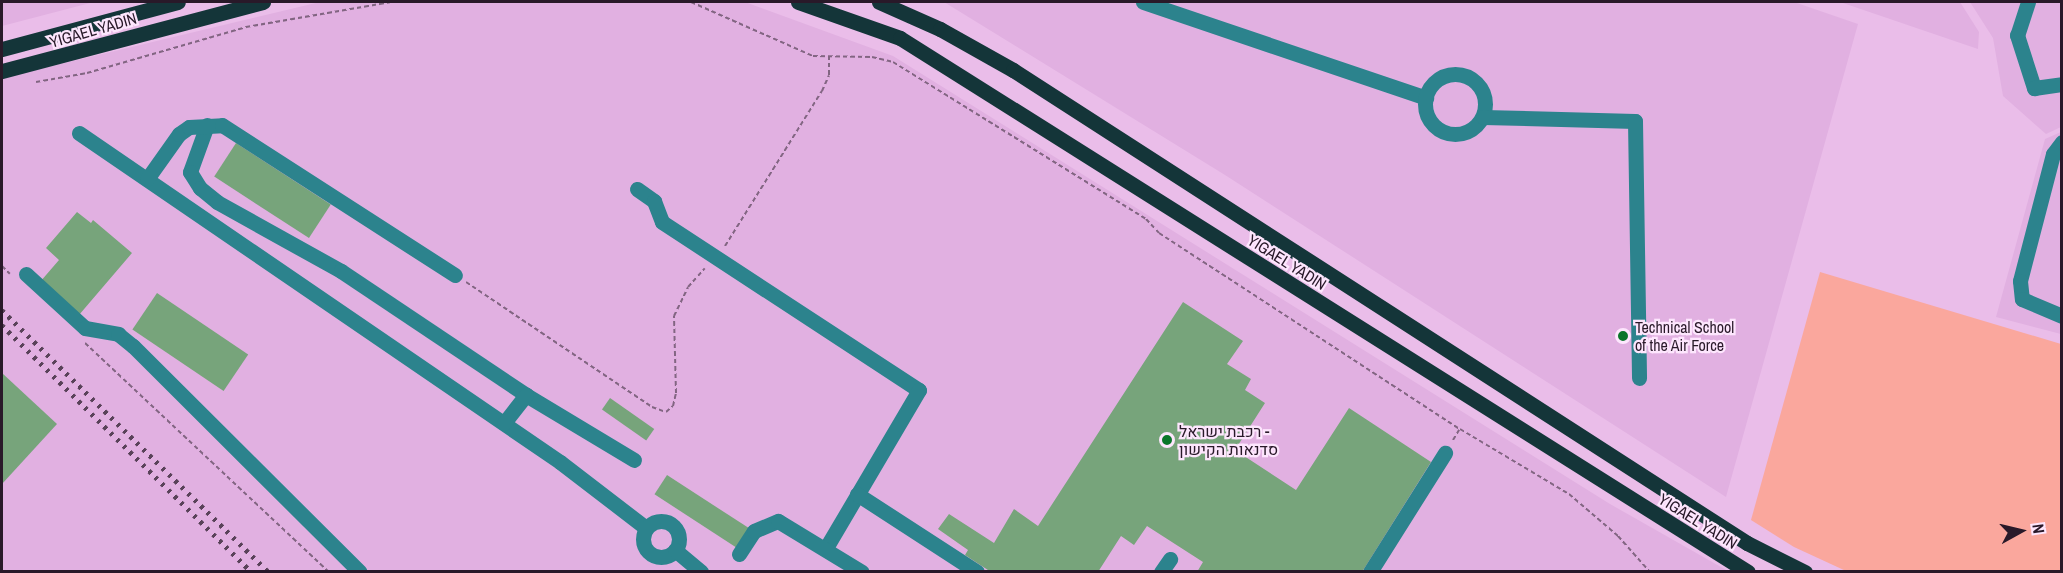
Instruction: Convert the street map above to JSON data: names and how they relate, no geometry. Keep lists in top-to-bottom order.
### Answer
{
  "streets": {
    "main road": ["YIGAEL YADIN"]
  },
  "places": ["Technical School of the Air Force", "רכבת ישראל - סדנאות הקישון"],
  "north": "right"
}
